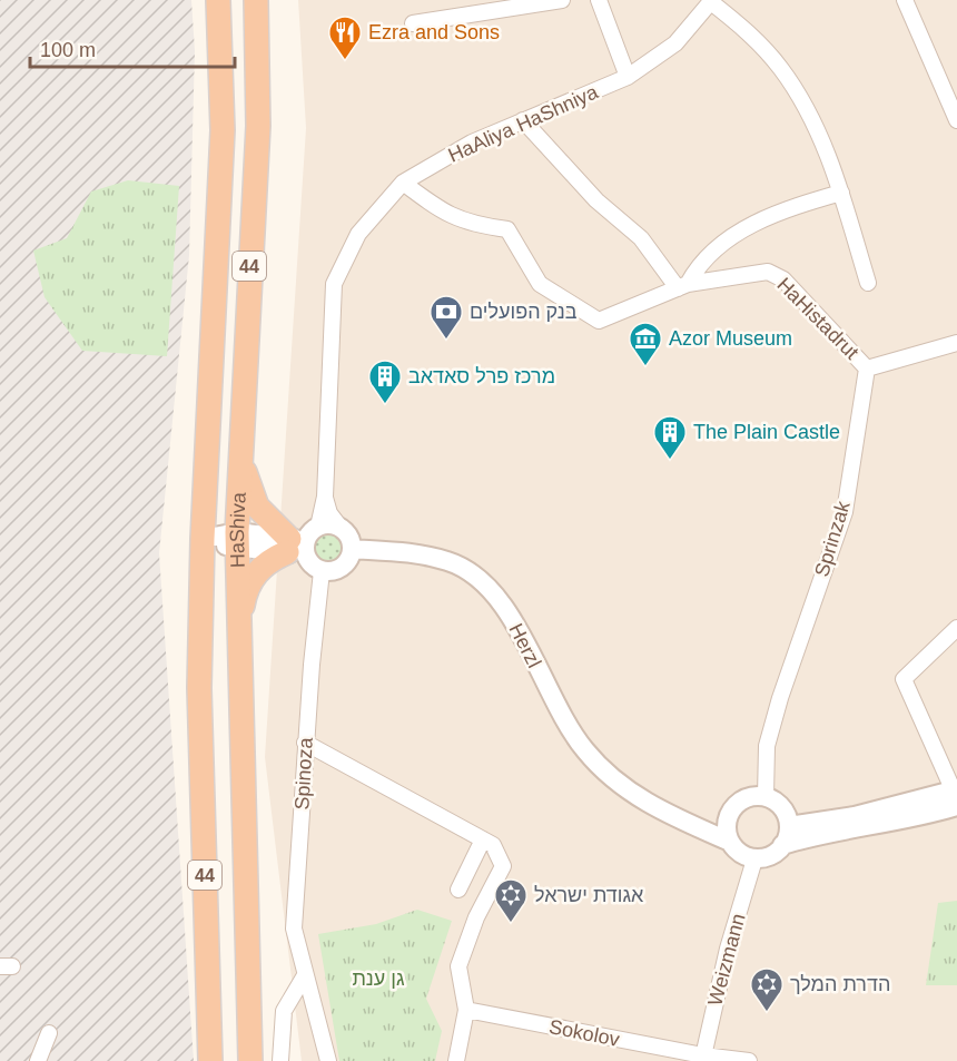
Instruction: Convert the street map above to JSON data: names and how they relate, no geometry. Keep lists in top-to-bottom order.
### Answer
{
  "streets": {
    "highway": ["44", "HaShiva"],
    "street": [
      "HaAliya HaShniya",
      "HaHistadrut",
      "Sprinzak",
      "Herzl",
      "Spinoza",
      "Weizmann",
      "Sokolov"
    ]
  },
  "crossings": [
    ["HaAliya HaShniya", "HaHistadrut"],
    ["HaAliya HaShniya", "Herzl"],
    ["HaAliya HaShniya", "Spinoza"],
    ["HaHistadrut", "Sprinzak"],
    ["Sprinzak", "Herzl"],
    ["Sprinzak", "Weizmann"],
    ["Herzl", "Spinoza"],
    ["Herzl", "Weizmann"],
    ["Weizmann", "Sokolov"]
  ],
  "parks": ["גן ענת"],
  "places": {
    "restaurant": ["Ezra and Sons"],
    "bank": ["בנק הפועלים"],
    "museum": ["Azor Museum"],
    "building": ["מרכז פרל סאדאב", "The Plain Castle"],
    "synagogue": ["אגודת ישראל", "הדרת המלך"]
  },
  "scale_bar": "100 m"
}
